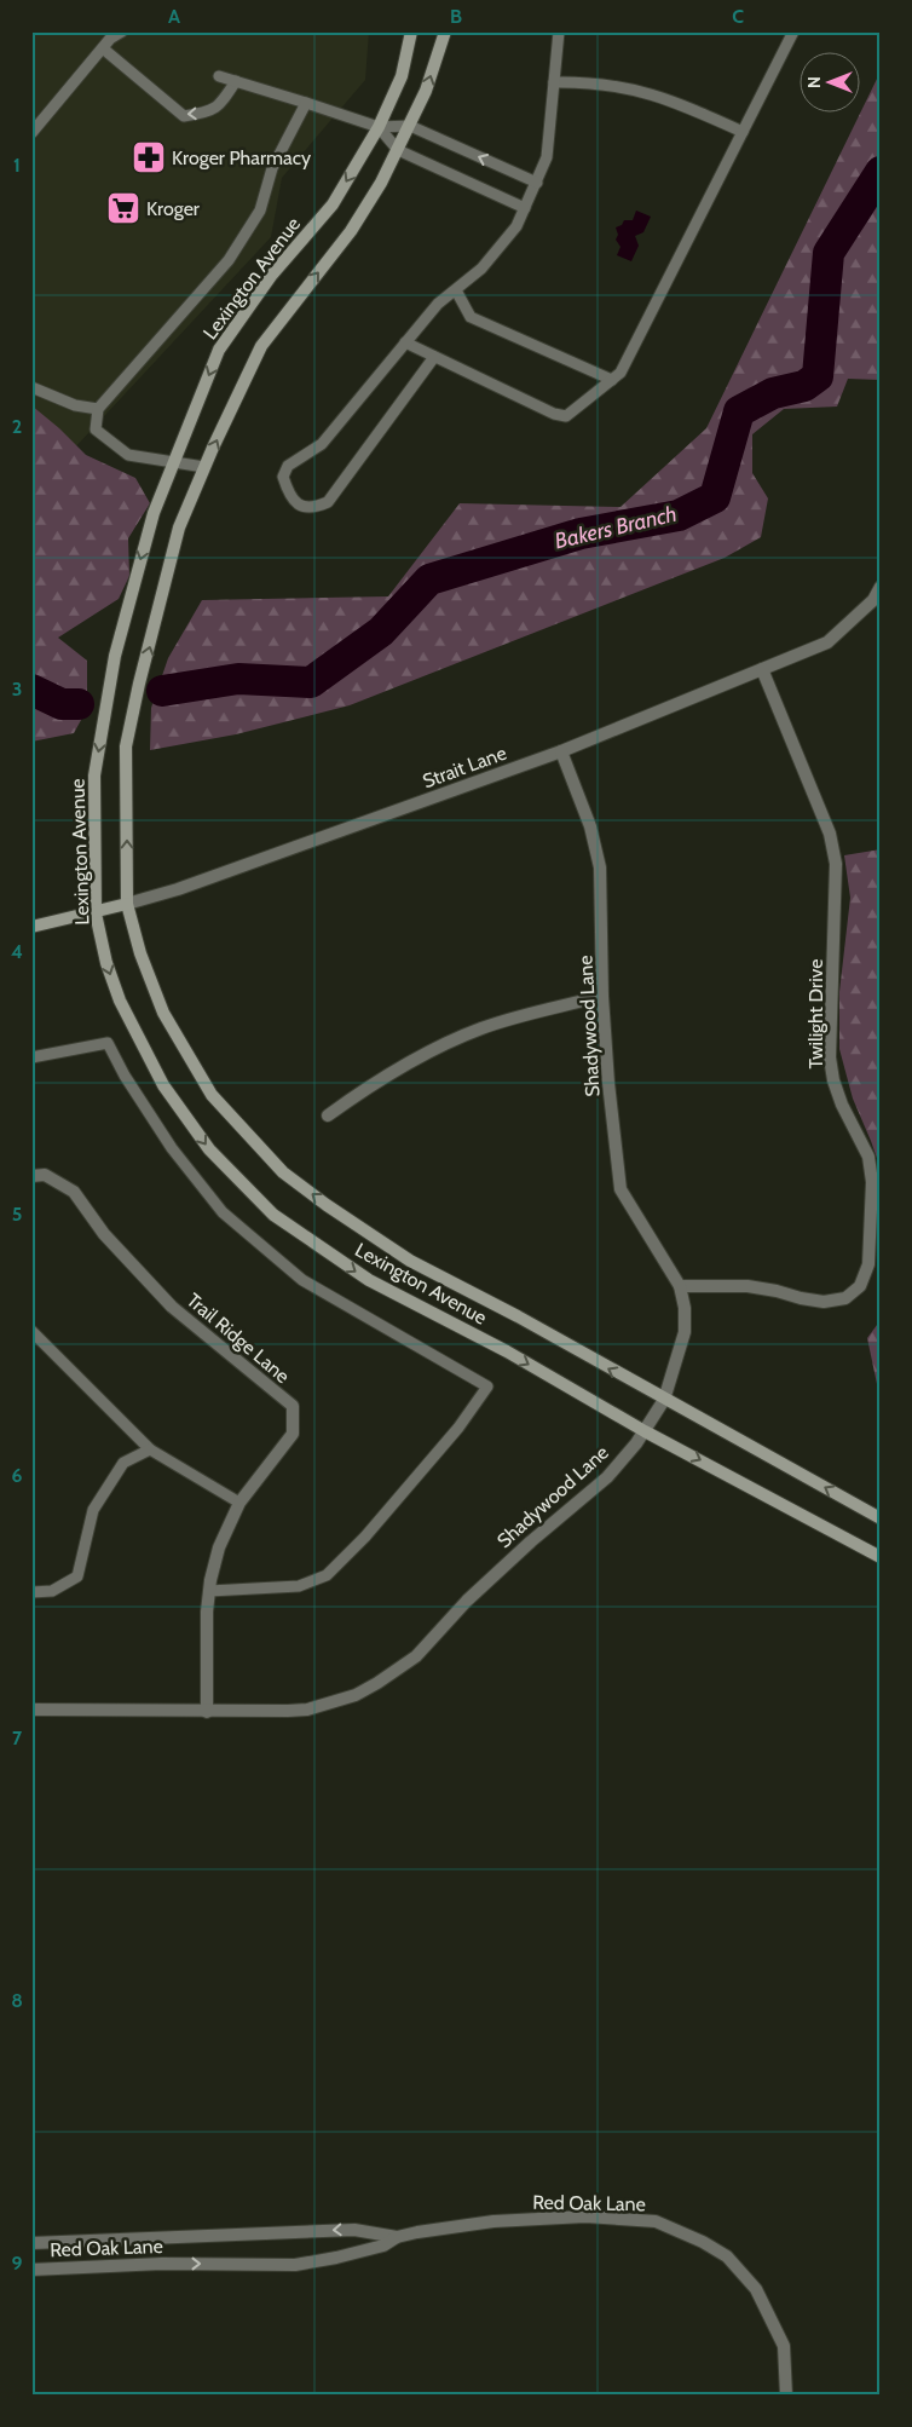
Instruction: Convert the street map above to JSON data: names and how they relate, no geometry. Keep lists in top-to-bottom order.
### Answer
{
  "streets": {
    "street": [
      "Lexington Avenue",
      "Strait Lane",
      "Twilight Drive",
      "Shadywood Lane",
      "Trail Ridge Lane",
      "Red Oak Lane"
    ]
  },
  "crossings": [
    ["Lexington Avenue", "Strait Lane"],
    ["Lexington Avenue", "Shadywood Lane"],
    ["Strait Lane", "Twilight Drive"],
    ["Strait Lane", "Shadywood Lane"],
    ["Twilight Drive", "Shadywood Lane"],
    ["Shadywood Lane", "Trail Ridge Lane"]
  ],
  "water": ["Bakers Branch"],
  "places": {
    "pharmacy": ["Kroger Pharmacy"],
    "supermarket": ["Kroger"]
  },
  "north": "left",
  "grid": {
    "columns": ["A", "B", "C"],
    "rows": [
      "1",
      "2",
      "3",
      "4",
      "5",
      "6",
      "7",
      "8",
      "9"
    ]
  }
}
